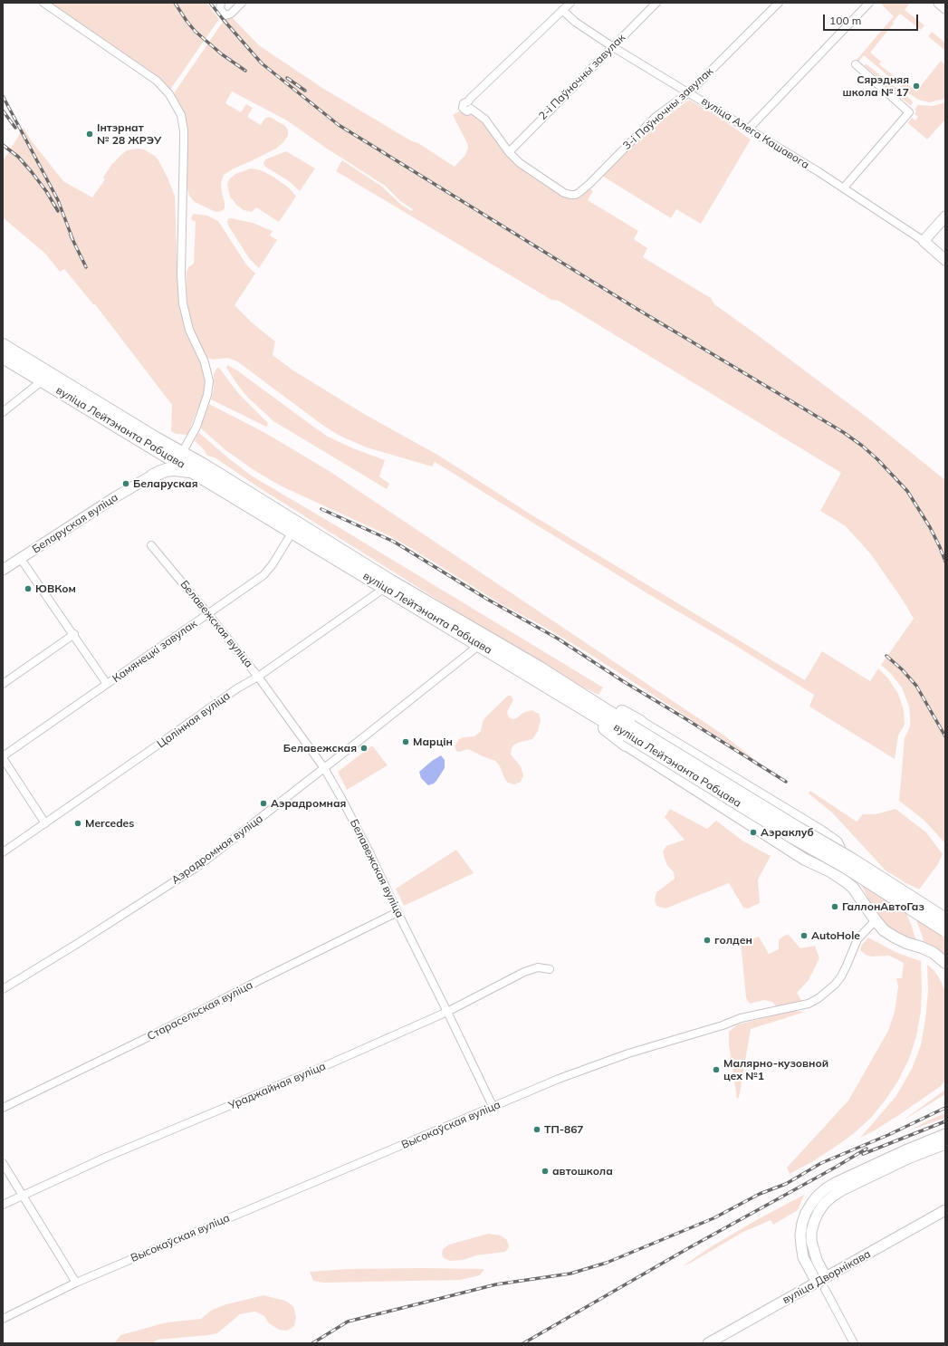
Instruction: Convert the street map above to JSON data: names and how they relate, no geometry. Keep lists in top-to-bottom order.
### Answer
{
  "streets": {
    "highway": ["вуліца Лейтэнанта Рабцава"],
    "main road": ["вуліца Алега Кашавога", "Беларуская вуліца", "вуліца Дворнікава"],
    "street": [
      "2-і Паўночны завулак",
      "3-і Паўночны завулак",
      "Белавежская вуліца",
      "Камянецкі завулак",
      "Цалінная вуліца",
      "Аэрадромная вуліца",
      "Старасельская вуліца",
      "Ураджайная вуліца",
      "Высокаўская вуліца"
    ]
  },
  "crossings": [
    ["2-і Паўночны завулак", "3-і Паўночны завулак"],
    ["2-і Паўночны завулак", "вуліца Алега Кашавога"],
    ["3-і Паўночны завулак", "вуліца Алега Кашавога"],
    ["вуліца Лейтэнанта Рабцава", "Беларуская вуліца"],
    ["вуліца Лейтэнанта Рабцава", "Камянецкі завулак"],
    ["вуліца Лейтэнанта Рабцава", "Цалінная вуліца"],
    ["вуліца Лейтэнанта Рабцава", "Аэрадромная вуліца"],
    ["вуліца Лейтэнанта Рабцава", "Высокаўская вуліца"],
    ["Белавежская вуліца", "Камянецкі завулак"],
    ["Белавежская вуліца", "Цалінная вуліца"],
    ["Белавежская вуліца", "Аэрадромная вуліца"],
    ["Белавежская вуліца", "Старасельская вуліца"],
    ["Белавежская вуліца", "Ураджайная вуліца"],
    ["Белавежская вуліца", "Высокаўская вуліца"]
  ],
  "places": [
    "Сярэдняя школа № 17",
    "Інтэрнат № 28 ЖРЭУ",
    "Беларуская",
    "ЮВКом",
    "Марцін",
    "Белавежская",
    "Аэрадромная",
    "Mercedes",
    "Аэраклуб",
    "ГаллонАвтоГаз",
    "AutoHole",
    "голден",
    "Малярно-кузовной цех №1",
    "ТП-867",
    "автошкола"
  ],
  "scale_bar": "100 m"
}
